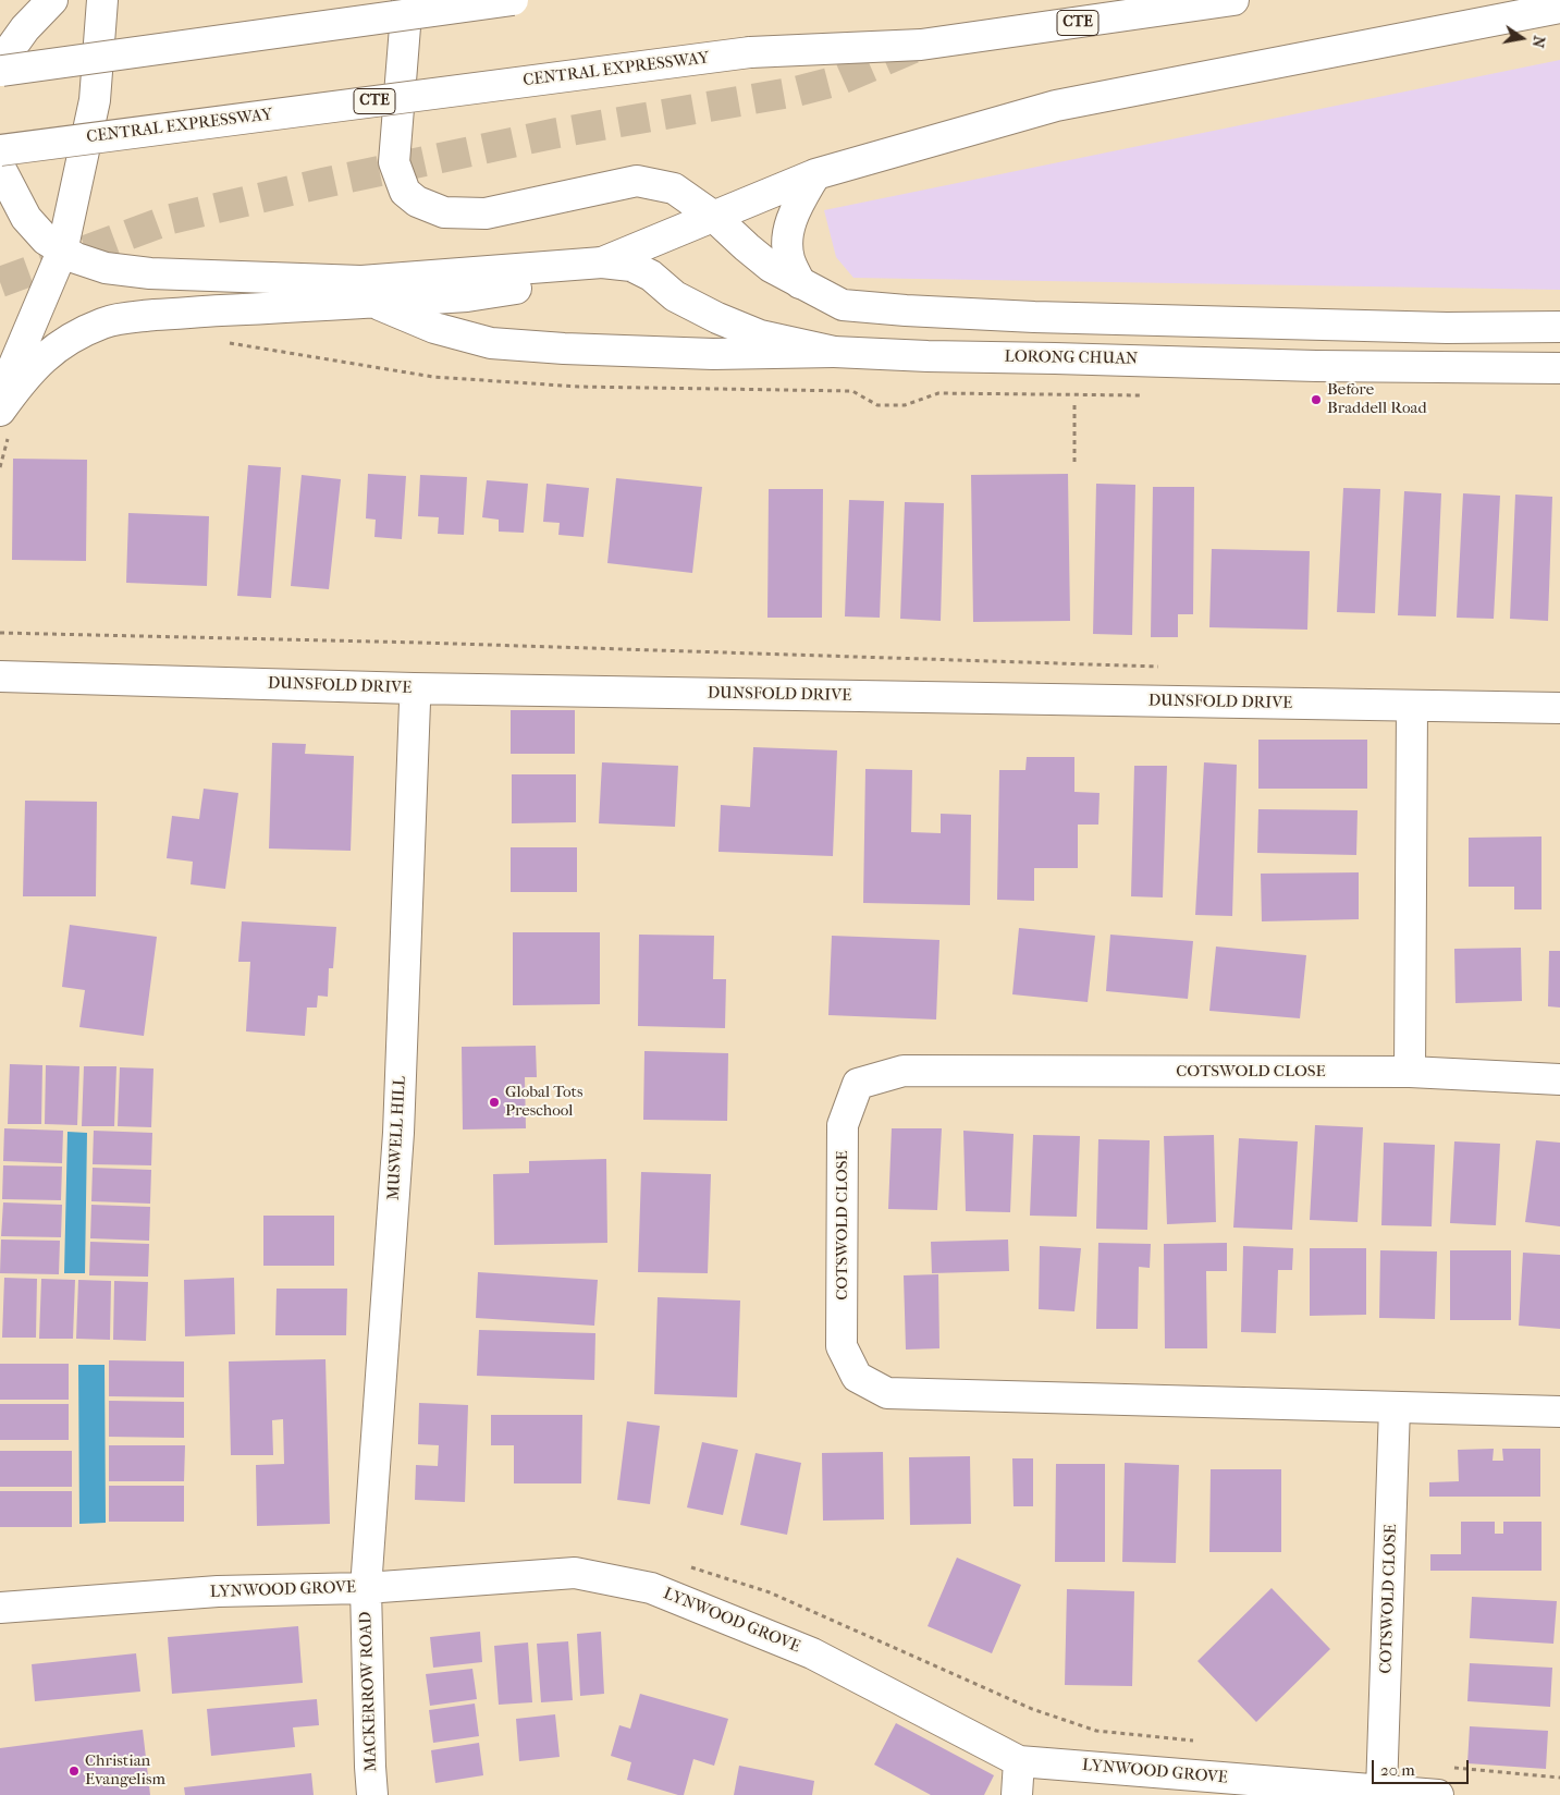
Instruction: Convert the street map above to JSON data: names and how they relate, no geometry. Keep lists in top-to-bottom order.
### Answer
{
  "streets": {
    "main road": [
      "CTE",
      "CENTRAL EXPRESSWAY",
      "LORONG CHUAN",
      "DUNSFOLD DRIVE",
      "COTSWOLD CLOSE",
      "MUSWELL HILL",
      "LYNWOOD GROVE",
      "MACKERROW ROAD"
    ]
  },
  "crossings": [
    ["DUNSFOLD DRIVE", "MUSWELL HILL"],
    ["COTSWOLD CLOSE", "LYNWOOD GROVE"],
    ["MUSWELL HILL", "LYNWOOD GROVE"],
    ["MUSWELL HILL", "MACKERROW ROAD"],
    ["LYNWOOD GROVE", "MACKERROW ROAD"]
  ],
  "places": ["Before Braddell Road", "Global Tots Preschool", "Christian Evangelism"],
  "scale_bar": "20 m",
  "north": "right"
}
